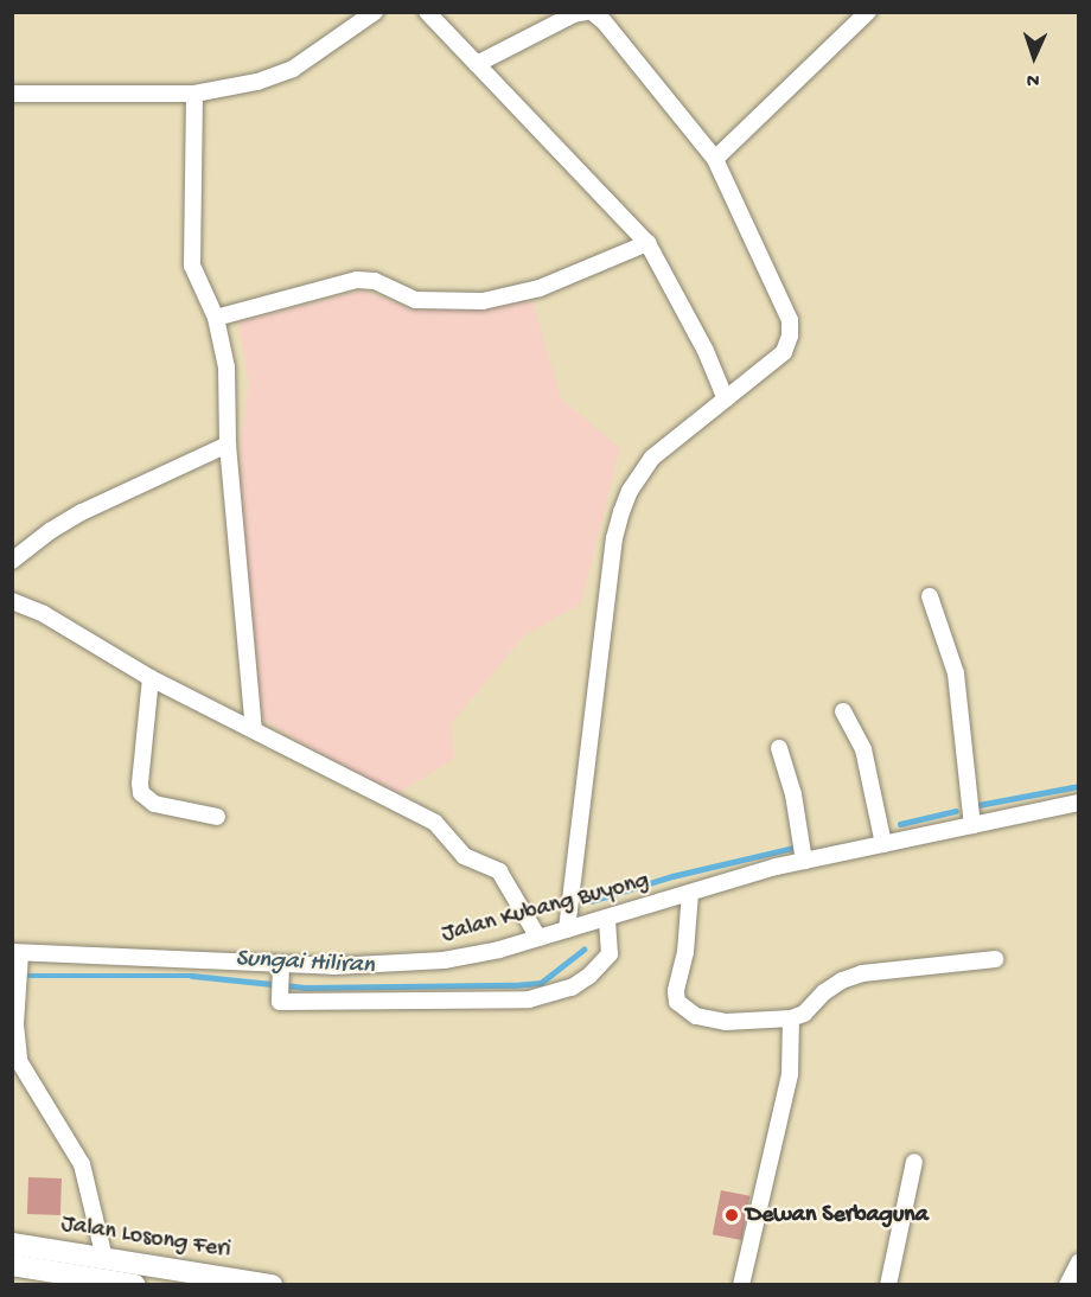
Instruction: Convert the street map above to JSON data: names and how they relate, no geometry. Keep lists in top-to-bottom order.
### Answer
{
  "streets": {
    "main road": ["Jalan Losong Feri"],
    "street": ["Jalan Kubang Buyong"]
  },
  "water": ["Sungai Hiliran"],
  "places": ["Dewan Serbaguna"],
  "north": "bottom"
}
